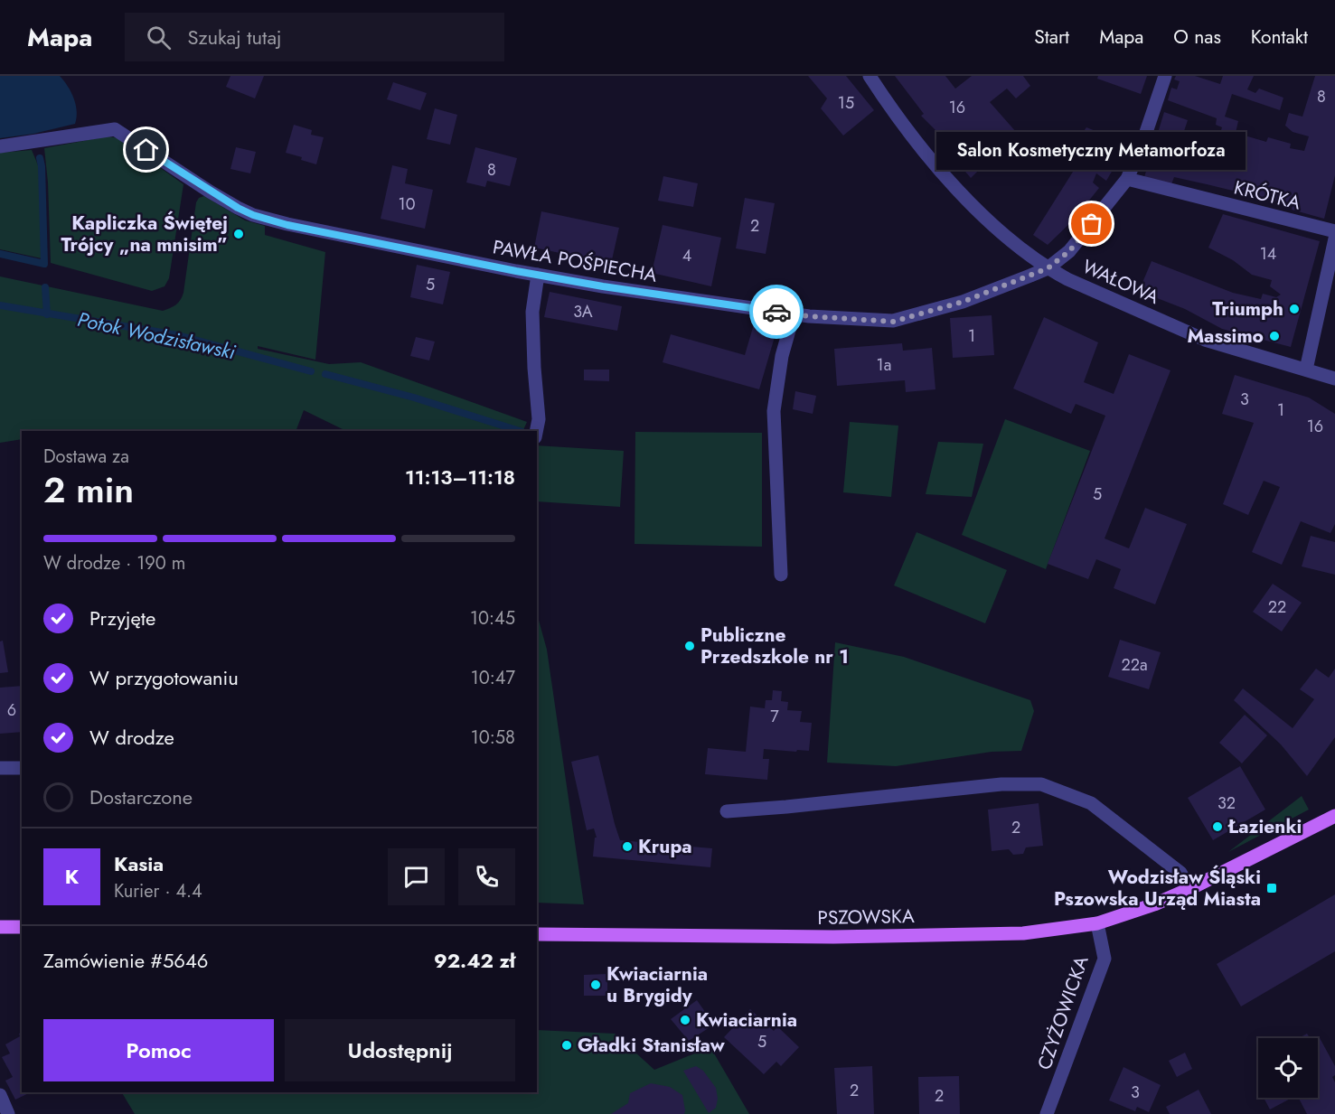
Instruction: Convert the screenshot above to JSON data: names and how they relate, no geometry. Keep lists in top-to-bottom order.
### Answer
{
  "streets": {
    "main road": ["PSZOWSKA"],
    "street": [
      "KRÓTKA",
      "PAWŁA POŚPIECHA",
      "WAŁOWA",
      "CZYŻOWICKA"
    ]
  },
  "crossings": [
    ["KRÓTKA", "PAWŁA POŚPIECHA"],
    ["PAWŁA POŚPIECHA", "WAŁOWA"],
    ["PSZOWSKA", "CZYŻOWICKA"]
  ],
  "water": ["Potok Wodzisławski"],
  "places": {
    "other": [
      "Salon Kosmetyczny Metamorfoza",
      "Kapliczka Świętej Trójcy „na mnisim”",
      "Triumph",
      "Massimo",
      "Publiczne Przedszkole nr 1",
      "Łazienki",
      "Krupa",
      "Kwiaciarnia u Brygidy",
      "Kwiaciarnia",
      "Gładki Stanisław"
    ],
    "transit": ["Wodzisław Śląski Pszowska Urząd Miasta"]
  },
  "house_numbers": [
    "8",
    "15",
    "16",
    "8",
    "10",
    "2",
    "14",
    "4",
    "5",
    "3A",
    "1",
    "1a",
    "3",
    "1",
    "16",
    "5",
    "22",
    "22a",
    "6",
    "7",
    "32",
    "2",
    "5",
    "2",
    "3",
    "2"
  ],
  "page": {
    "header": "Mapa",
    "search": "Szukaj tutaj",
    "nav": [
      "Start",
      "Mapa",
      "O nas",
      "Kontakt"
    ],
    "bubble": "Salon Kosmetyczny Metamorfoza",
    "heading": ["2 min", "Dostawa za", "11:13–11:18"],
    "panel": [
      "Kasia",
      "Kurier · 4.4",
      "Zamówienie #5646",
      "92.42 zł"
    ],
    "bar": "W drodze · 190 m",
    "list": [
      ["Przyjęte", "10:45"],
      ["W przygotowaniu", "10:47"],
      ["W drodze", "10:58"],
      "Dostarczone"
    ],
    "round": "K",
    "buttons": ["Pomoc", "Udostępnij"]
  }
}
